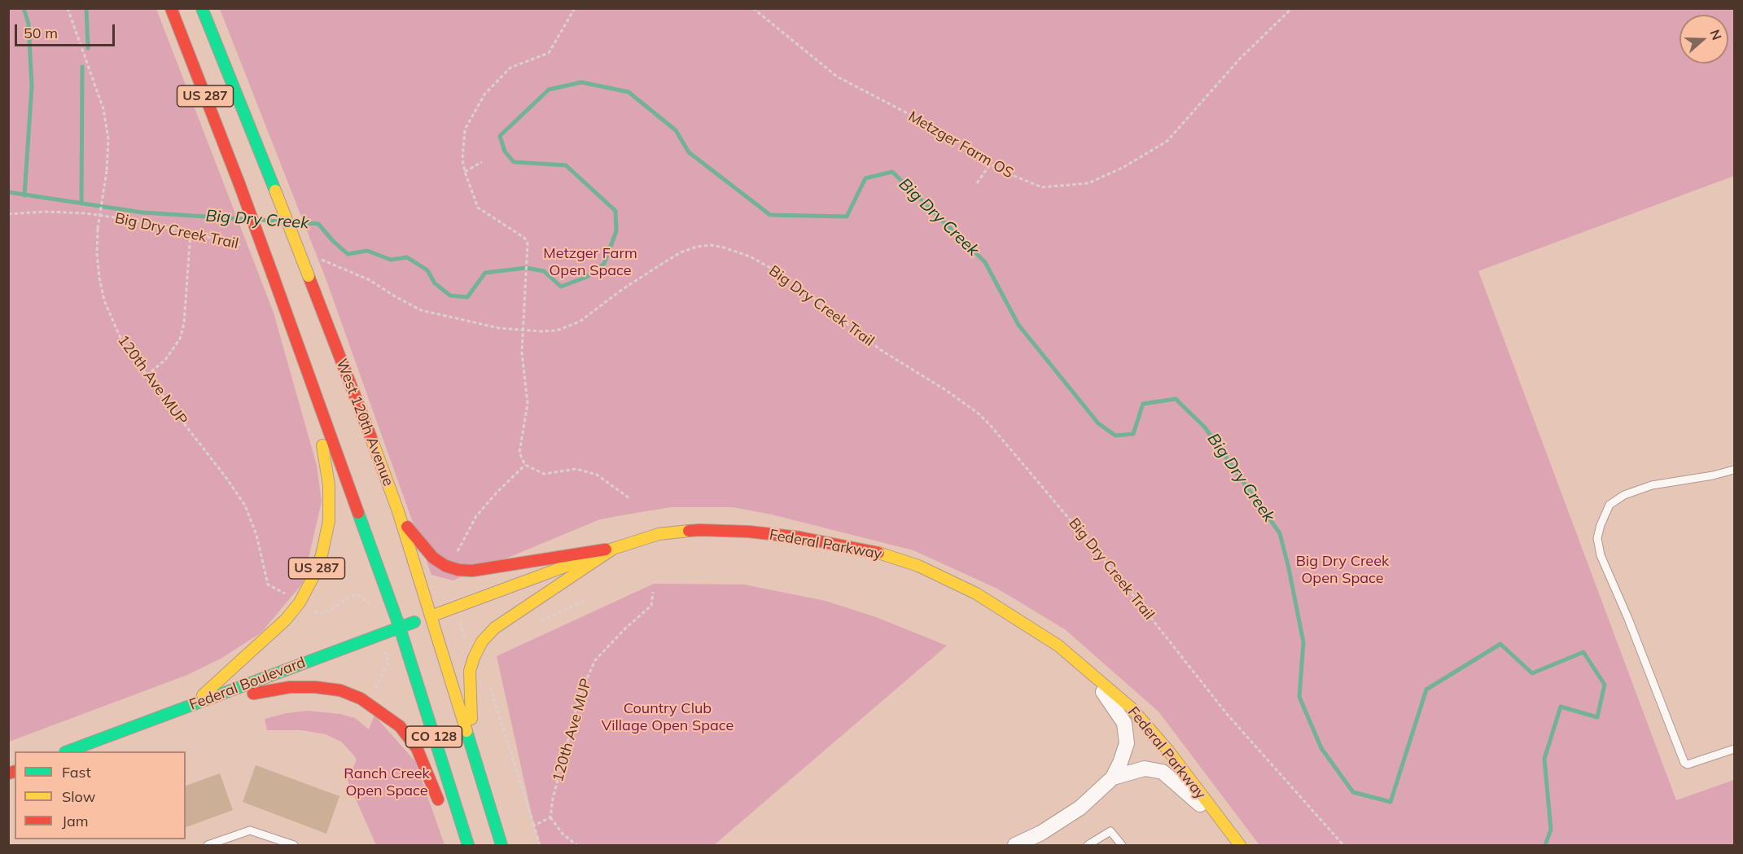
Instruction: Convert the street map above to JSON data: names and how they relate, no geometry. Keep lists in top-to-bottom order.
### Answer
{
  "streets": {
    "main road": [
      "US 287",
      "West 120th Avenue",
      "Federal Parkway",
      "Federal Boulevard",
      "CO 128"
    ],
    "path": ["Metzger Farm OS", "Big Dry Creek Trail", "120th Ave MUP"]
  },
  "crossings": [
    ["US 287", "120th Ave MUP"],
    ["US 287", "Federal Boulevard"],
    ["US 287", "CO 128"],
    ["West 120th Avenue", "Federal Parkway"],
    ["West 120th Avenue", "Federal Boulevard"],
    ["Federal Parkway", "Federal Boulevard"],
    ["Federal Boulevard", "CO 128"]
  ],
  "water": ["Big Dry Creek"],
  "parks": [
    "Metzger Farm Open Space",
    "Big Dry Creek Open Space",
    "Country Club Village Open Space",
    "Ranch Creek Open Space"
  ],
  "legend": ["Fast", "Slow", "Jam"],
  "scale_bar": "50 m",
  "north": "right"
}
